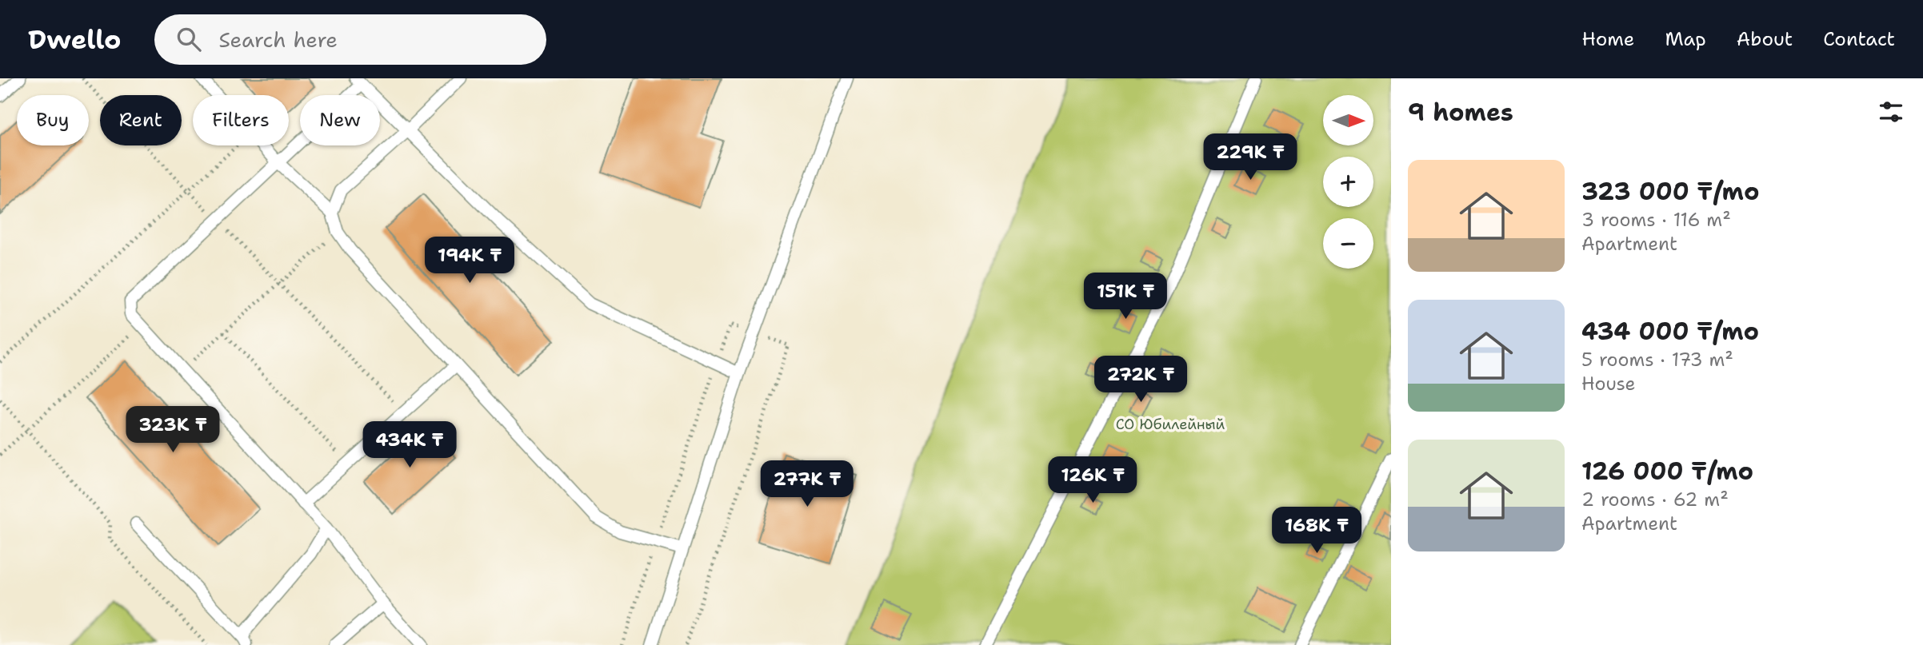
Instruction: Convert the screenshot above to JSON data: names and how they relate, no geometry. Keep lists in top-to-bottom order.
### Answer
{
  "parks": ["СО Юбилейный"],
  "north": "right",
  "page": {
    "header": "Dwello",
    "search": "Search here",
    "nav": [
      "Home",
      "Map",
      "About",
      "Contact"
    ],
    "heading": "9 homes",
    "map_buttons": ["+", "−"],
    "chip": [
      "Buy",
      "Rent",
      "Filters",
      "New"
    ],
    "price": [
      "229K ₸",
      "194K ₸",
      "151K ₸",
      "272K ₸",
      "323K ₸",
      "434K ₸",
      "126K ₸",
      "277K ₸",
      "168K ₸"
    ],
    "list": [
      {
        "name": "323 000 ₸/mo",
        "note": "3 rooms · 116 m² · Apartment"
      },
      {
        "name": "434 000 ₸/mo",
        "note": "5 rooms · 173 m² · House"
      },
      {
        "name": "126 000 ₸/mo",
        "note": "2 rooms · 62 m² · Apartment"
      }
    ]
  }
}
